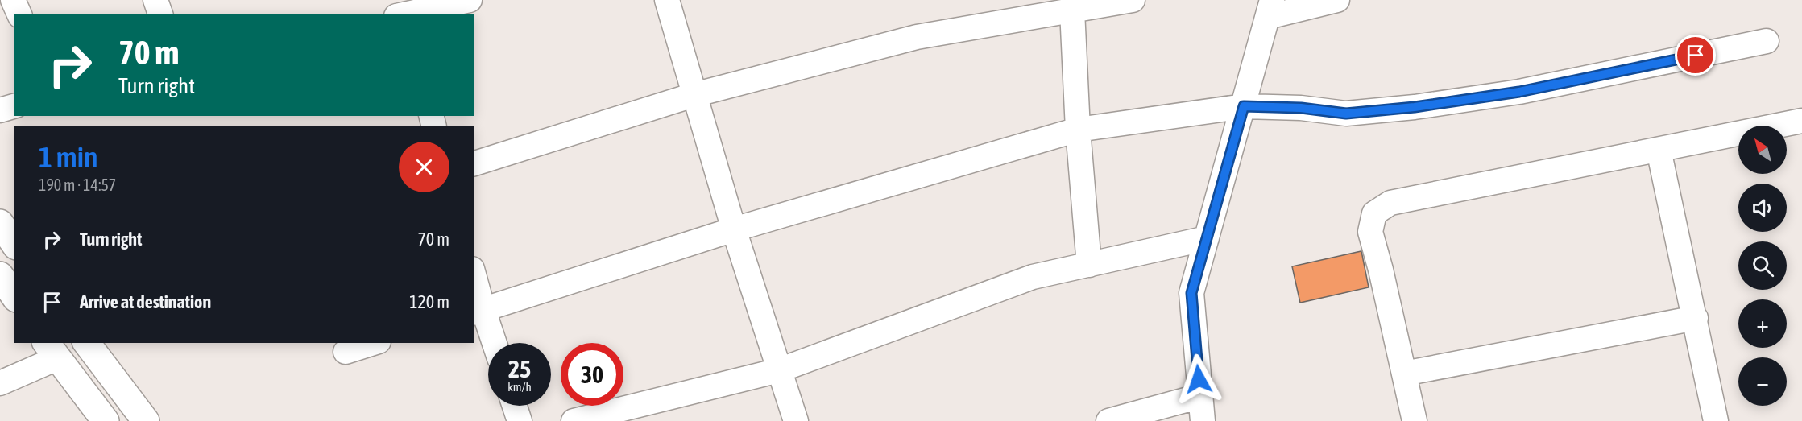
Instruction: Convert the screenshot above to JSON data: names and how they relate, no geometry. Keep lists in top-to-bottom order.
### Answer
{
  "north": "top left",
  "page": {
    "turn": ["70 m", "Turn right"],
    "map_buttons": ["+", "−"],
    "heading": ["1 min", "190 m · 14:57"],
    "list": [
      {
        "name": "Turn right",
        "value": "70 m"
      },
      {
        "name": "Arrive at destination",
        "value": "120 m"
      }
    ],
    "speed": "25 km/h",
    "limit": "30"
  }
}
